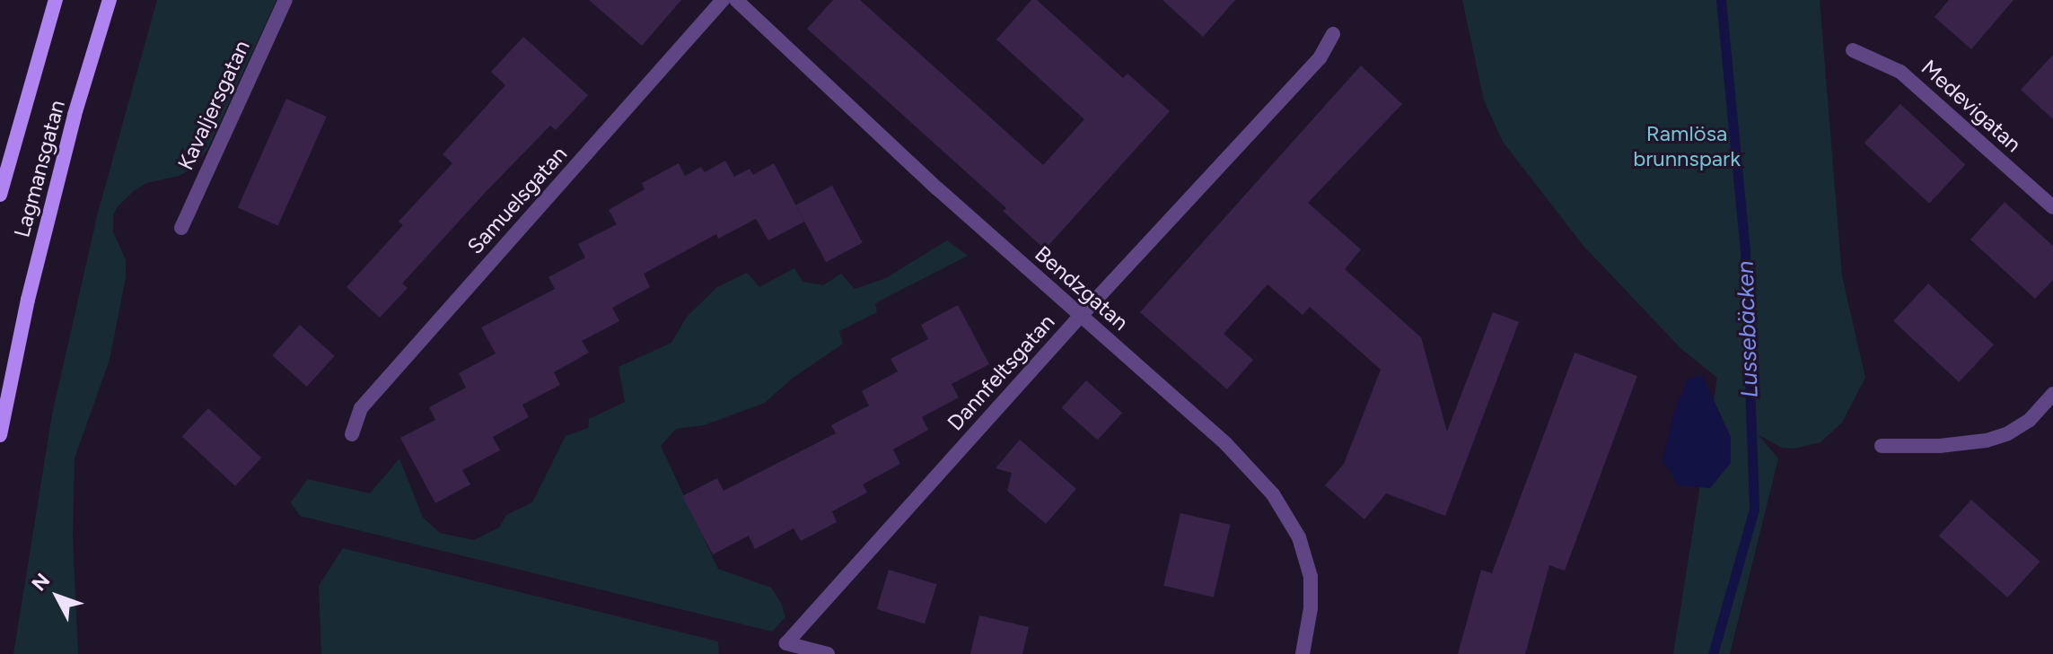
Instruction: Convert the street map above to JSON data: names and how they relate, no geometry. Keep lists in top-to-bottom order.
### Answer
{
  "streets": {
    "main road": ["Lagmansgatan"],
    "street": [
      "Kavaljersgatan",
      "Medevigatan",
      "Samuelsgatan",
      "Bendzgatan",
      "Dannfeltsgatan"
    ]
  },
  "crossings": [
    ["Bendzgatan", "Dannfeltsgatan"]
  ],
  "water": ["Lussebäcken"],
  "parks": ["Ramlösa brunnspark"],
  "north": "top left"
}
